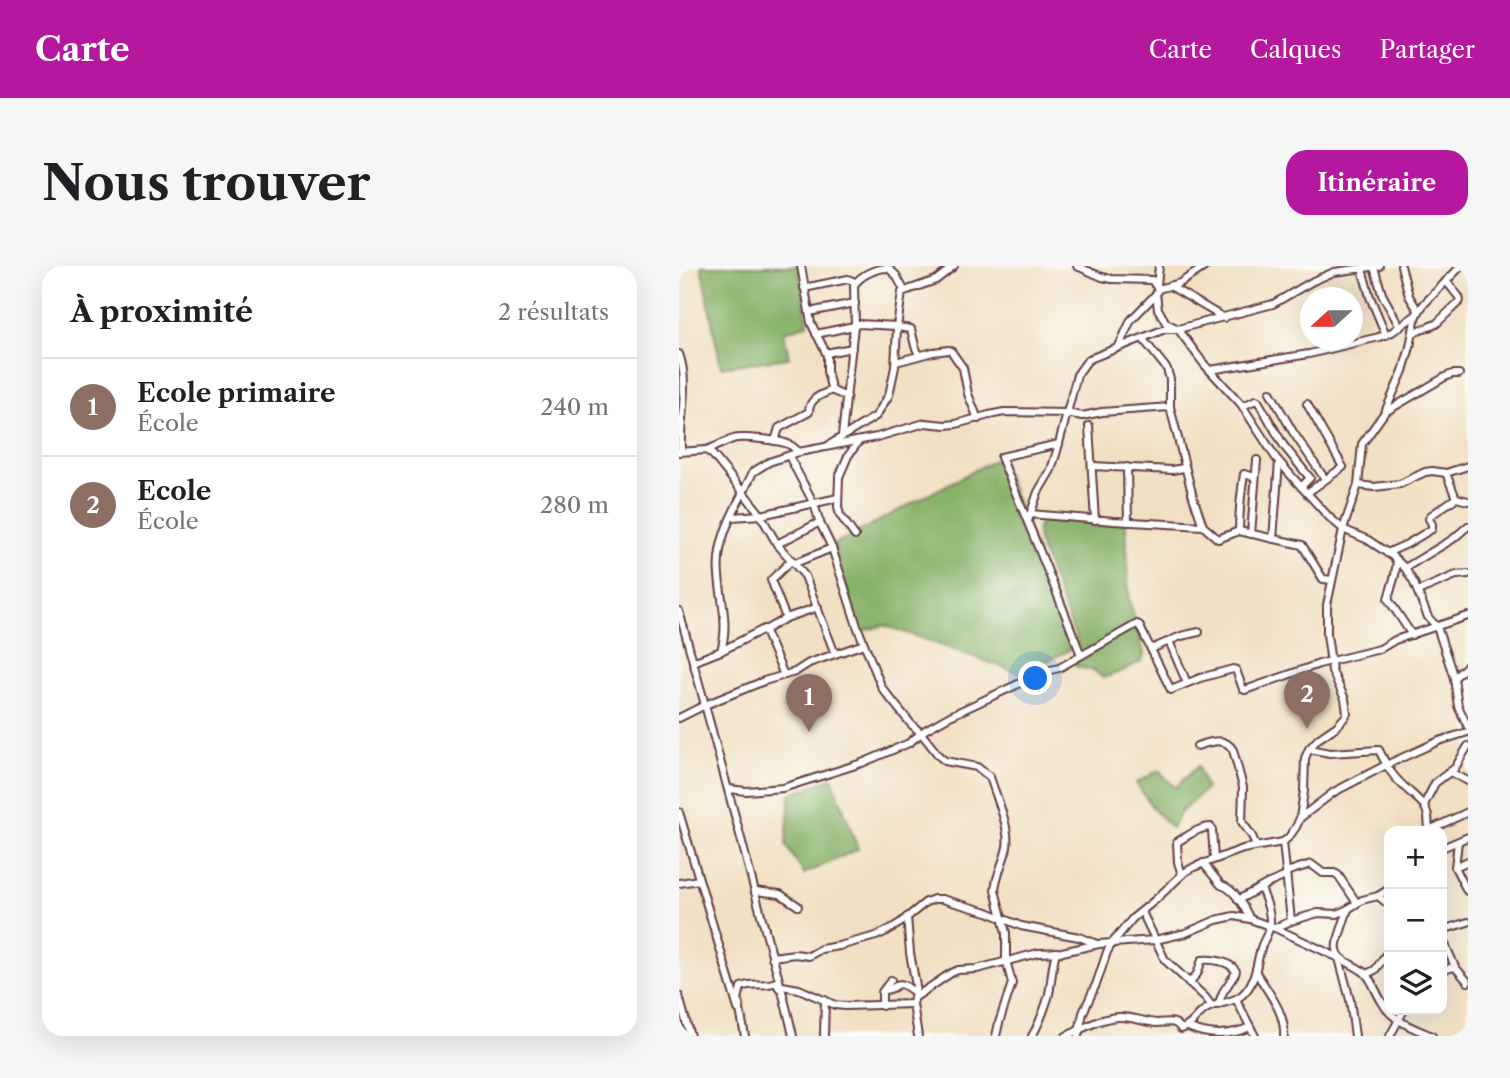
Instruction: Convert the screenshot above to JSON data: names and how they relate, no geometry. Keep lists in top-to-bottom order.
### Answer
{
  "north": "left",
  "page": {
    "header": "Carte",
    "nav": ["Carte", "Calques", "Partager"],
    "buttons": "Itinéraire",
    "title": "Nous trouver",
    "heading": ["À proximité", "2 résultats"],
    "list": [
      {
        "mark": "1",
        "name": "Ecole primaire",
        "note": "École",
        "value": "240 m"
      },
      {
        "mark": "2",
        "name": "Ecole",
        "note": "École",
        "value": "280 m"
      }
    ],
    "pins": ["2", "1"],
    "map_buttons": ["+", "−"]
  }
}
